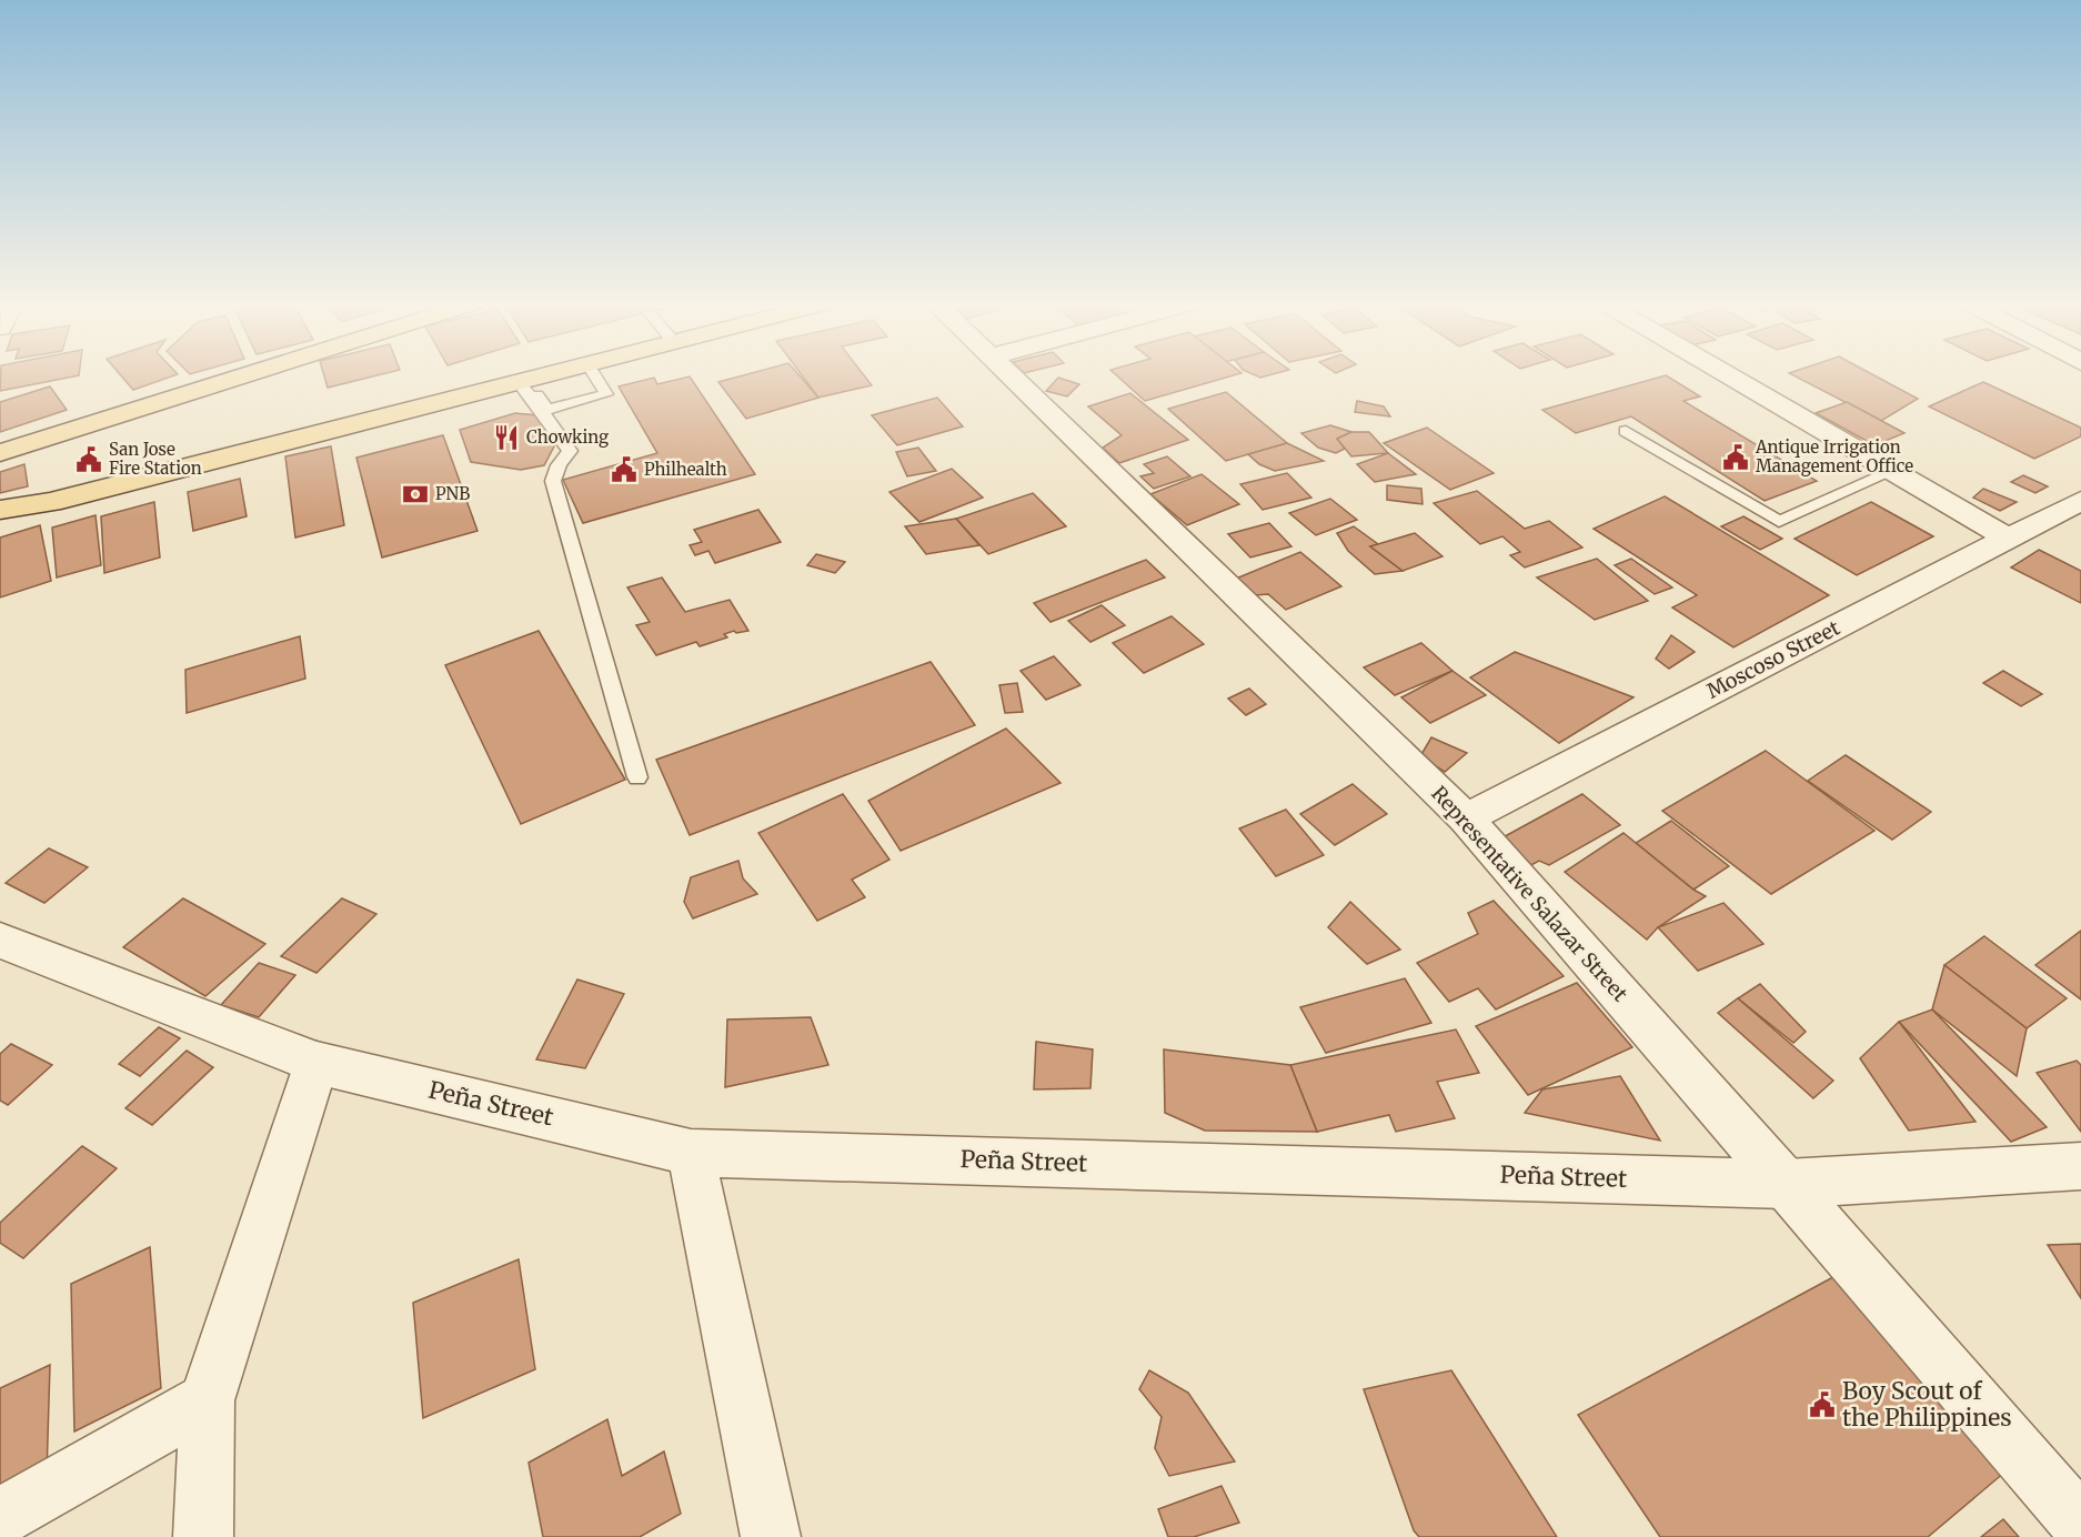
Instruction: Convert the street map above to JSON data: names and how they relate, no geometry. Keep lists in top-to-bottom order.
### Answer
{
  "streets": {
    "street": ["Moscoso Street", "Representative Salazar Street", "Peña Street"]
  },
  "crossings": [
    ["Moscoso Street", "Representative Salazar Street"],
    ["Representative Salazar Street", "Peña Street"]
  ],
  "places": {
    "restaurant": ["Chowking"],
    "public building": [
      "Antique Irrigation Management Office",
      "San Jose Fire Station",
      "Philhealth",
      "Boy Scout of the Philippines"
    ],
    "bank": ["PNB"]
  }
}
